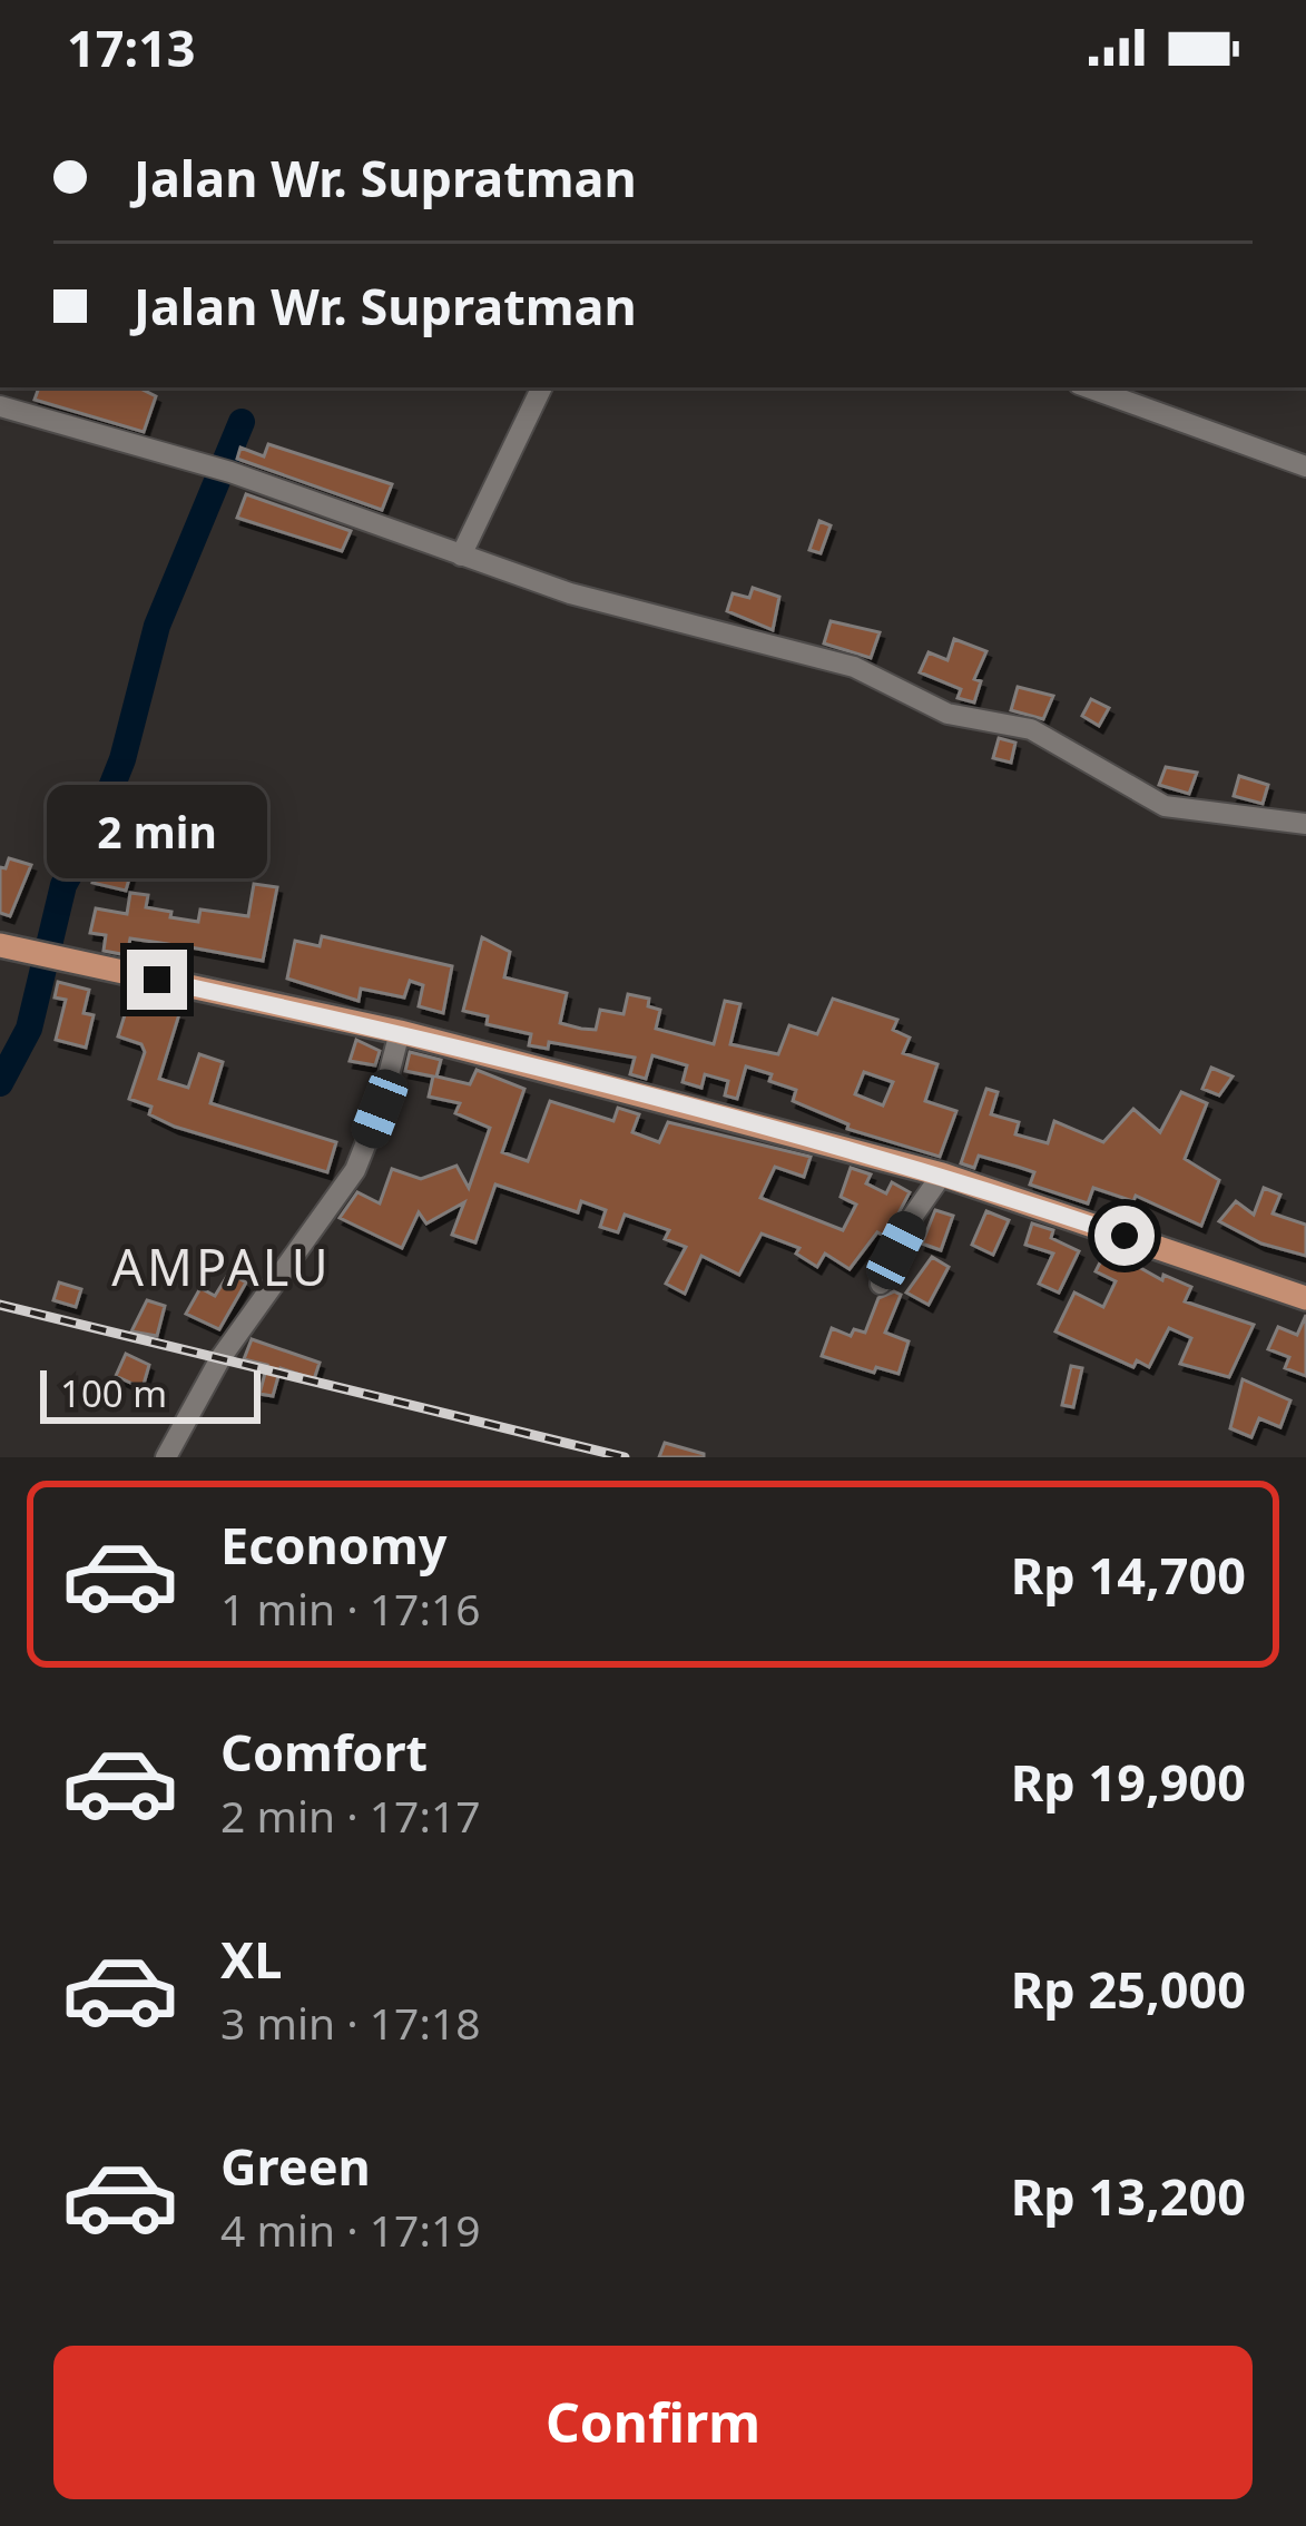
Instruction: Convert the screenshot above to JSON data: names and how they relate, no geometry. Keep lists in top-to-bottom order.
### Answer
{
  "districts": ["AMPALU"],
  "scale_bar": "100 m",
  "page": {
    "status": "17:13",
    "banner": ["Jalan Wr. Supratman", "Jalan Wr. Supratman"],
    "bubble": "2 min",
    "scale": "100 m",
    "list": [
      {
        "name": "Economy",
        "note": "1 min · 17:16",
        "value": "Rp 14,700"
      },
      {
        "name": "Comfort",
        "note": "2 min · 17:17",
        "value": "Rp 19,900"
      },
      {
        "name": "XL",
        "note": "3 min · 17:18",
        "value": "Rp 25,000"
      },
      {
        "name": "Green",
        "note": "4 min · 17:19",
        "value": "Rp 13,200"
      }
    ],
    "buttons": "Confirm"
  }
}
